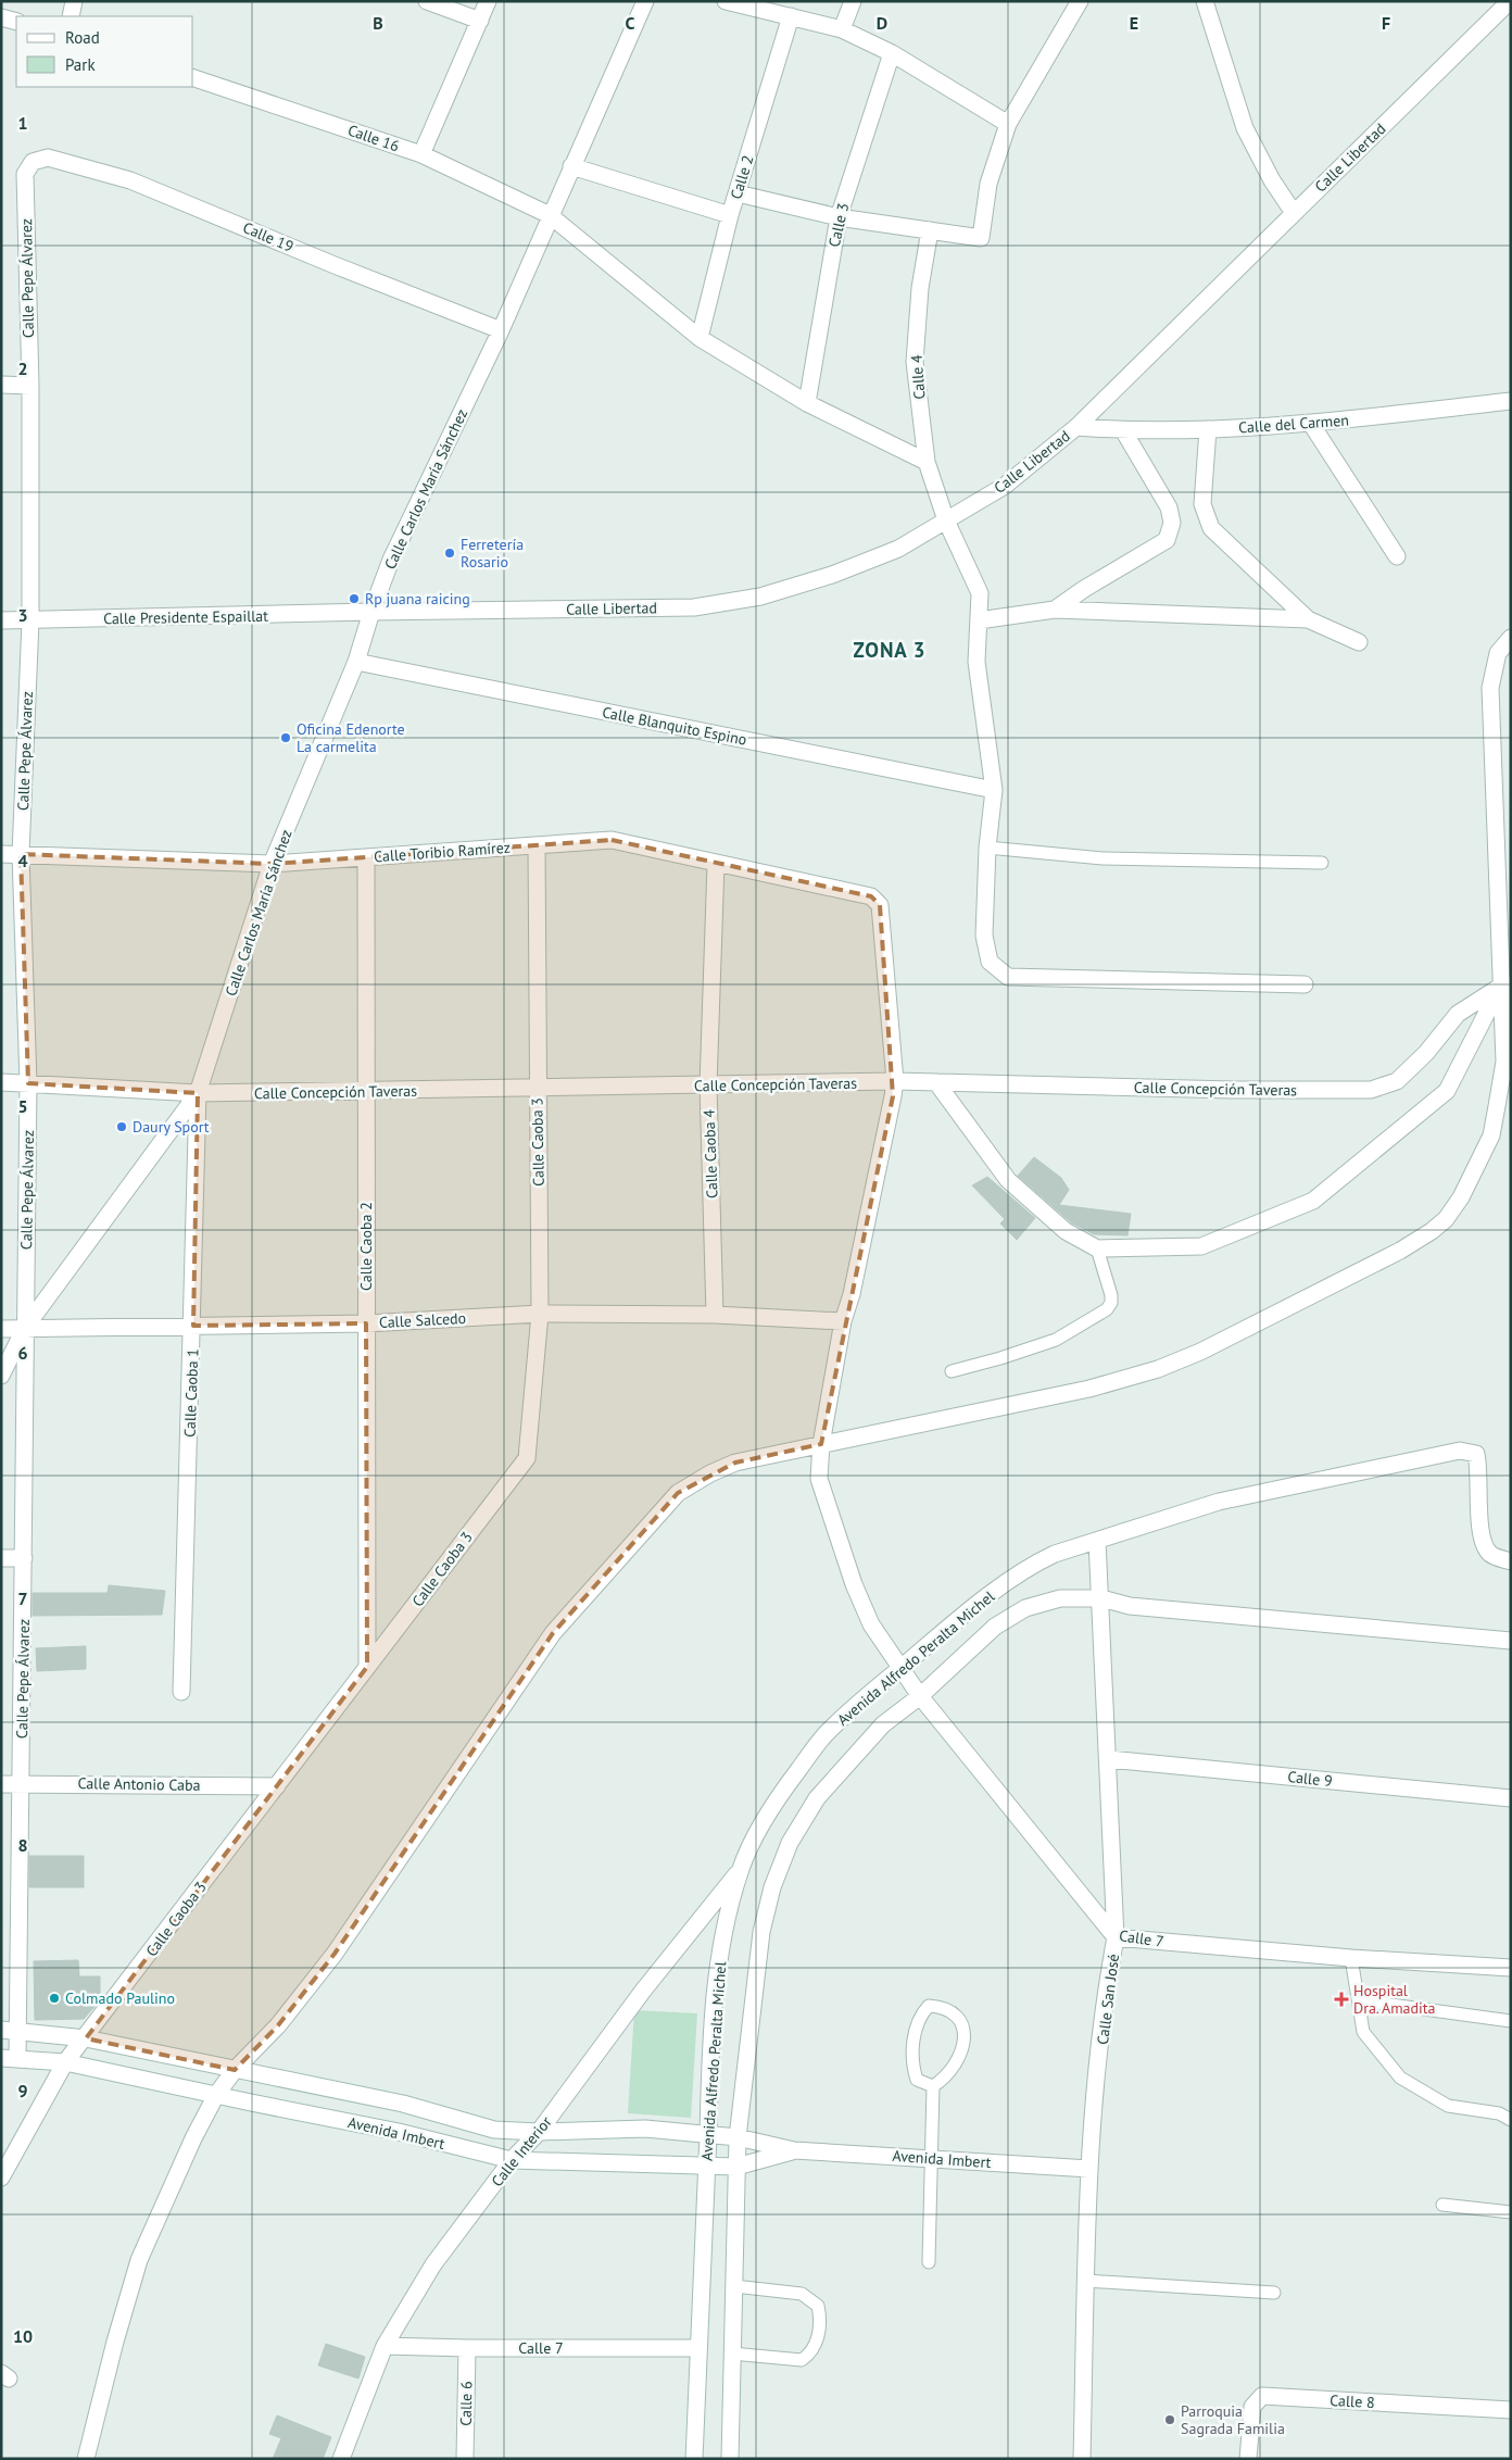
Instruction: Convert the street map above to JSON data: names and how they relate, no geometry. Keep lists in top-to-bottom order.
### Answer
{
  "streets": {
    "street": [
      "Calle 16",
      "Calle Libertad",
      "Calle 2",
      "Calle 3",
      "Calle 19",
      "Calle Pepe Álvarez",
      "Calle 4",
      "Calle del Carmen",
      "Calle Carlos María Sánchez",
      "Calle Presidente Espaillat",
      "Calle Blanquito Espino",
      "Calle Toribio Ramírez",
      "Calle Concepción Taveras",
      "Calle Caoba 3",
      "Calle Caoba 4",
      "Calle Caoba 2",
      "Calle Salcedo",
      "Calle Caoba 1",
      "Avenida Alfredo Peralta Michel",
      "Calle 9",
      "Calle Antonio Caba",
      "Calle 7",
      "Calle San José",
      "Avenida Imbert",
      "Calle Interior",
      "Calle 8",
      "Calle 6"
    ]
  },
  "crossings": [
    ["Calle 16", "Calle 2"],
    ["Calle 16", "Calle 3"],
    ["Calle 16", "Calle 4"],
    ["Calle 16", "Calle Carlos María Sánchez"],
    ["Calle Libertad", "Calle 4"],
    ["Calle Libertad", "Calle del Carmen"],
    ["Calle Libertad", "Calle Carlos María Sánchez"],
    ["Calle Libertad", "Calle Presidente Espaillat"],
    ["Calle 19", "Calle Pepe Álvarez"],
    ["Calle 19", "Calle Carlos María Sánchez"],
    ["Calle Pepe Álvarez", "Calle Carlos María Sánchez"],
    ["Calle Pepe Álvarez", "Calle Presidente Espaillat"],
    ["Calle Pepe Álvarez", "Calle Toribio Ramírez"],
    ["Calle Pepe Álvarez", "Calle Concepción Taveras"],
    ["Calle Pepe Álvarez", "Calle Salcedo"],
    ["Calle Pepe Álvarez", "Calle Antonio Caba"],
    ["Calle Pepe Álvarez", "Avenida Imbert"],
    ["Calle 4", "Calle Blanquito Espino"],
    ["Calle Carlos María Sánchez", "Calle Presidente Espaillat"],
    ["Calle Carlos María Sánchez", "Calle Blanquito Espino"],
    ["Calle Carlos María Sánchez", "Calle Toribio Ramírez"],
    ["Calle Carlos María Sánchez", "Calle Concepción Taveras"],
    ["Calle Carlos María Sánchez", "Calle Salcedo"],
    ["Calle Carlos María Sánchez", "Calle Caoba 1"],
    ["Calle Toribio Ramírez", "Calle Caoba 3"],
    ["Calle Toribio Ramírez", "Calle Caoba 4"],
    ["Calle Toribio Ramírez", "Calle Caoba 2"],
    ["Calle Toribio Ramírez", "Calle 7"],
    ["Calle Concepción Taveras", "Calle Caoba 3"],
    ["Calle Concepción Taveras", "Calle Caoba 4"],
    ["Calle Concepción Taveras", "Calle Caoba 2"],
    ["Calle Concepción Taveras", "Calle Caoba 1"],
    ["Calle Concepción Taveras", "Calle 7"],
    ["Calle Caoba 3", "Calle Caoba 2"],
    ["Calle Caoba 3", "Calle Salcedo"],
    ["Calle Caoba 3", "Calle Antonio Caba"],
    ["Calle Caoba 3", "Avenida Imbert"],
    ["Calle Caoba 4", "Calle Salcedo"],
    ["Calle Caoba 2", "Calle Salcedo"],
    ["Calle Salcedo", "Calle Caoba 1"],
    ["Calle Salcedo", "Calle 7"],
    ["Avenida Alfredo Peralta Michel", "Calle 7"],
    ["Avenida Alfredo Peralta Michel", "Calle San José"],
    ["Avenida Alfredo Peralta Michel", "Avenida Imbert"],
    ["Avenida Alfredo Peralta Michel", "Calle Interior"],
    ["Calle 9", "Calle San José"],
    ["Calle 7", "Calle San José"],
    ["Calle 7", "Calle Interior"],
    ["Calle 7", "Calle 6"],
    ["Calle San José", "Avenida Imbert"],
    ["Avenida Imbert", "Calle Interior"]
  ],
  "districts": ["ZONA 3"],
  "places": {
    "other": [
      "Ferretería Rosario",
      "Rp juana raicing",
      "Oficina Edenorte La carmelita",
      "Daury Sport",
      "Colmado Paulino",
      "Parroquia Sagrada Familia"
    ],
    "health": ["Hospital Dra. Amadita"]
  },
  "legend": ["Road", "Park"],
  "grid": {
    "columns": [
      "B",
      "C",
      "D",
      "E",
      "F"
    ],
    "rows": [
      "1",
      "2",
      "3",
      "4",
      "5",
      "6",
      "7",
      "8",
      "9",
      "10"
    ]
  }
}
